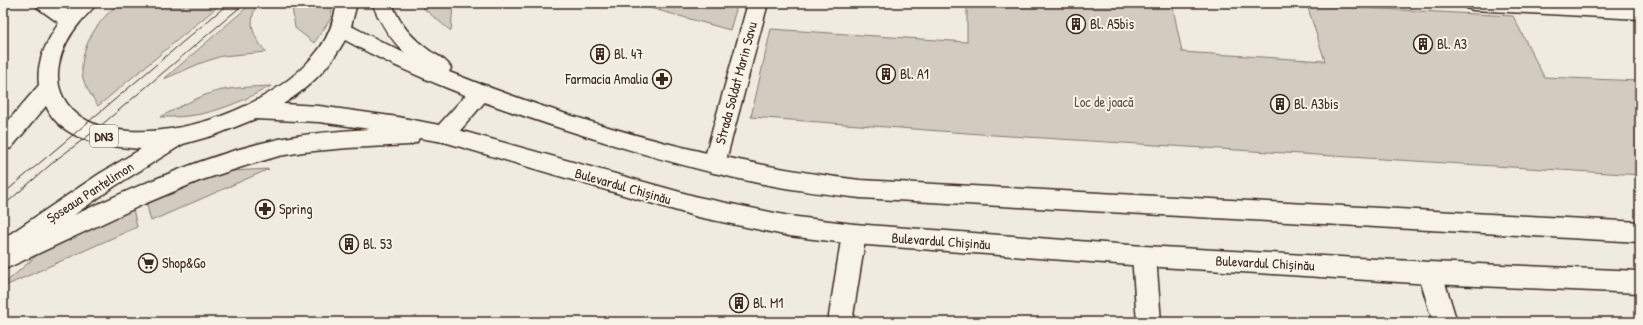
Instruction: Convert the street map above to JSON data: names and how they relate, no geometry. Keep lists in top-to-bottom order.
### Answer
{
  "streets": {
    "main road": [
      "Strada Soldat Marin Savu",
      "DN3",
      "Bulevardul Chișinău",
      "Șoseaua Pantelimon"
    ]
  },
  "crossings": [
    ["DN3", "Bulevardul Chișinău"],
    ["DN3", "Șoseaua Pantelimon"]
  ],
  "parks": ["Loc de joacă"],
  "places": {
    "building": [
      "Bl. A5bis",
      "Bl. A3",
      "Bl. 47",
      "Bl. A1",
      "Bl. A3bis",
      "Bl. 53",
      "Bl. M1"
    ],
    "pharmacy": ["Farmacia Amalia", "Spring"],
    "supermarket": ["Shop&Go"]
  }
}
